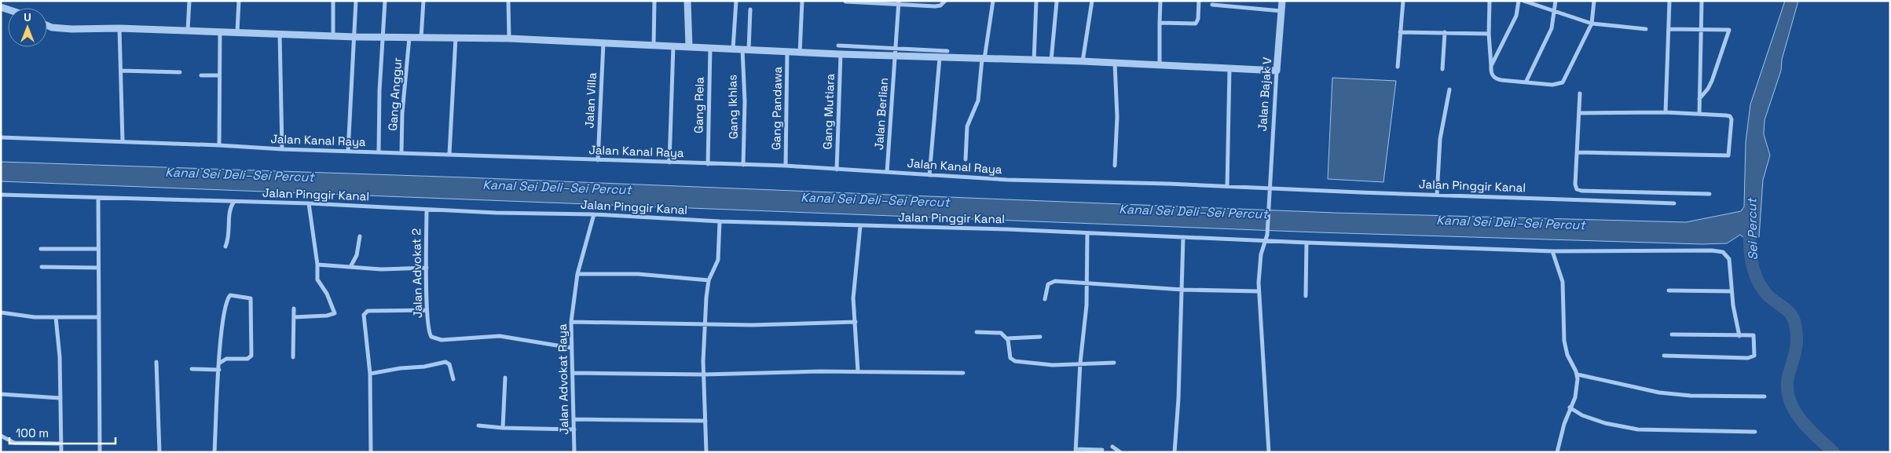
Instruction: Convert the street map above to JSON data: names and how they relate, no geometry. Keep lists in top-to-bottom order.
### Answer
{
  "streets": {
    "street": [
      "Gang Anggur",
      "Jalan Bajak V",
      "Jalan Villa",
      "Gang Rela",
      "Gang Ikhlas",
      "Gang Pandawa",
      "Gang Mutiara",
      "Jalan Berlian",
      "Jalan Kanal Raya",
      "Jalan Pinggir Kanal",
      "Jalan Advokat 2",
      "Jalan Advokat Raya"
    ]
  },
  "crossings": [
    ["Gang Anggur", "Jalan Kanal Raya"],
    ["Jalan Bajak V", "Jalan Kanal Raya"],
    ["Jalan Bajak V", "Jalan Pinggir Kanal"],
    ["Jalan Villa", "Jalan Kanal Raya"],
    ["Gang Rela", "Jalan Kanal Raya"],
    ["Gang Ikhlas", "Jalan Kanal Raya"],
    ["Gang Pandawa", "Jalan Kanal Raya"],
    ["Gang Mutiara", "Jalan Kanal Raya"],
    ["Jalan Berlian", "Jalan Kanal Raya"],
    ["Jalan Kanal Raya", "Jalan Pinggir Kanal"],
    ["Jalan Pinggir Kanal", "Jalan Advokat 2"],
    ["Jalan Pinggir Kanal", "Jalan Advokat Raya"],
    ["Jalan Advokat 2", "Jalan Advokat Raya"]
  ],
  "water": ["Kanal Sei Deli–Sei Percut", "Sei Percut"],
  "scale_bar": "100 m",
  "north": "top"
}
